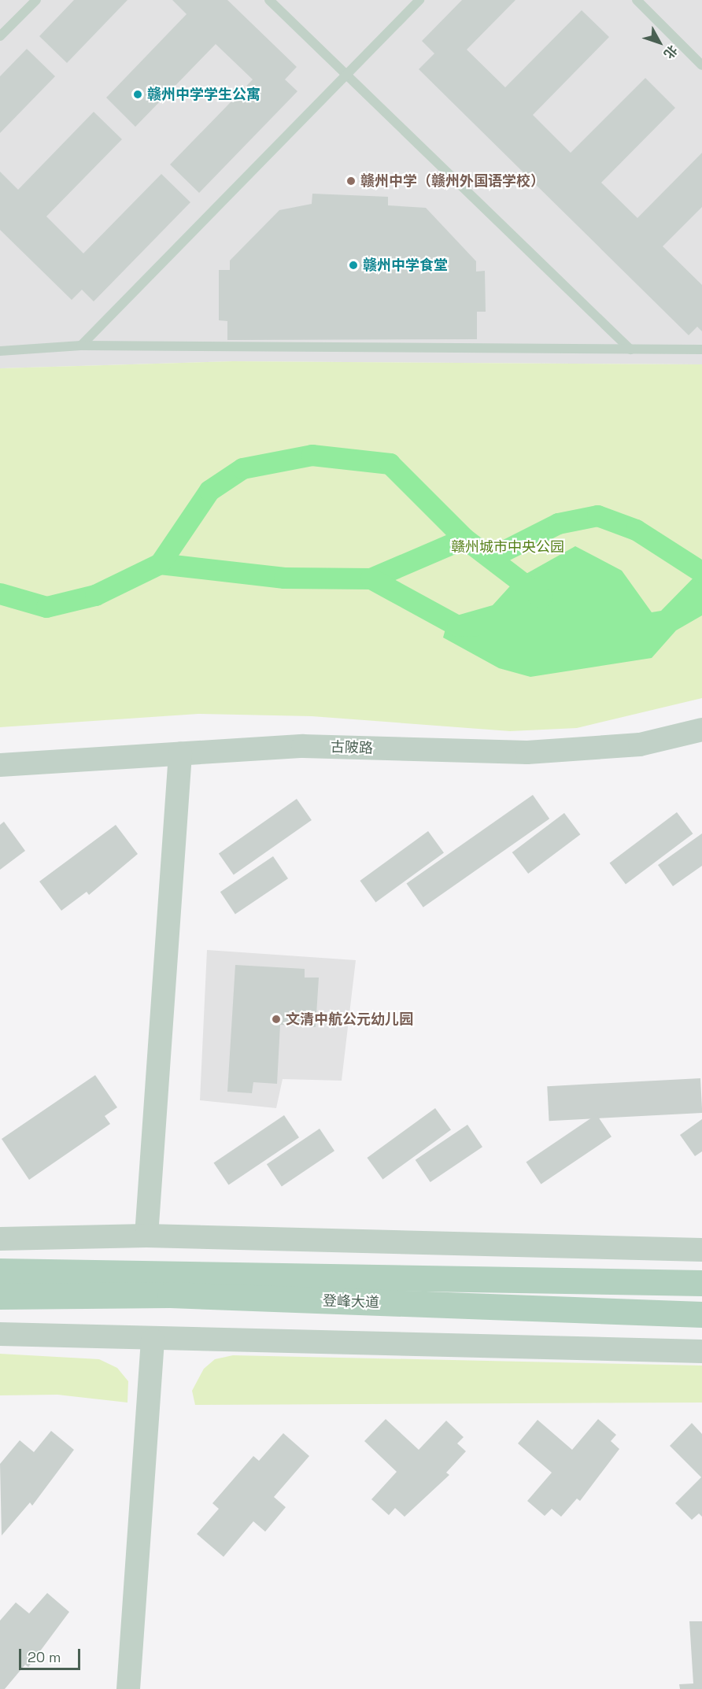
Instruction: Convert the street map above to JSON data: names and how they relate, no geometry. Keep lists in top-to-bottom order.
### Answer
{
  "streets": {
    "main road": ["登峰大道"],
    "street": ["古陂路"]
  },
  "parks": ["赣州城市中央公园"],
  "places": [
    "赣州中学学生公寓",
    "赣州中学（赣州外国语学校）",
    "赣州中学食堂",
    "文清中航公元幼儿园"
  ],
  "scale_bar": "20 m",
  "north": "bottom right"
}
